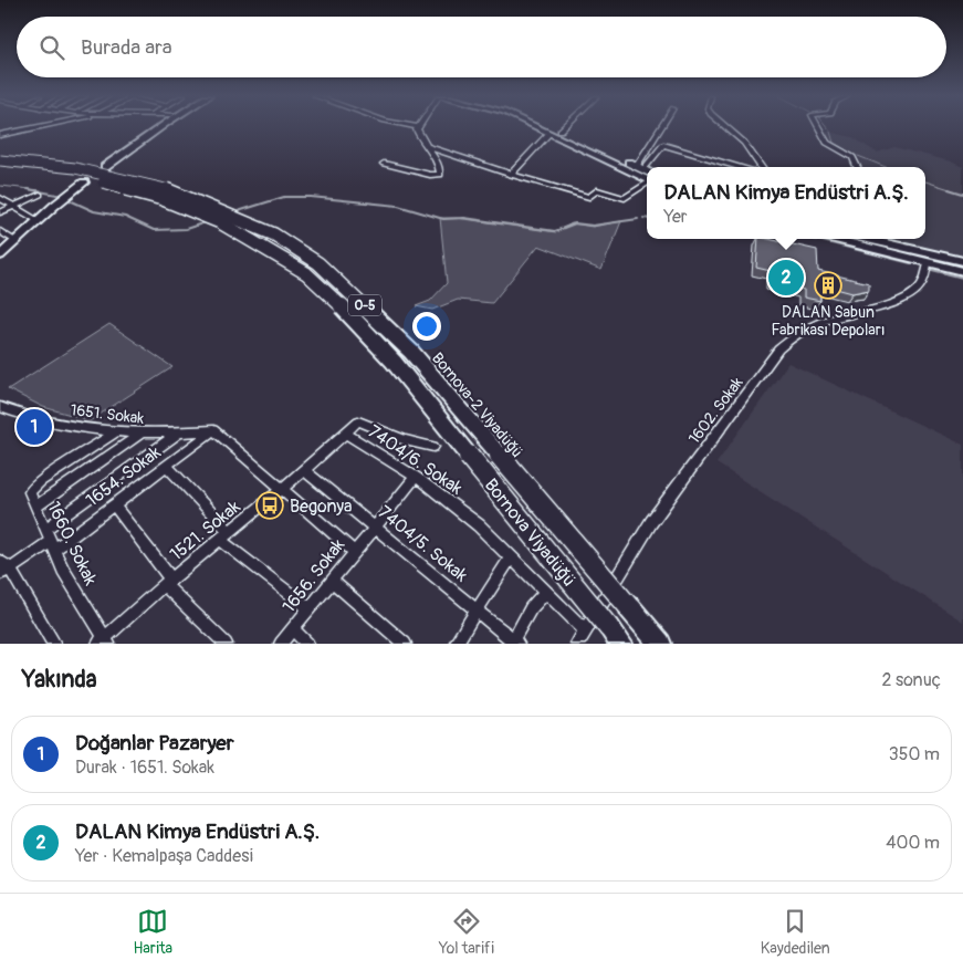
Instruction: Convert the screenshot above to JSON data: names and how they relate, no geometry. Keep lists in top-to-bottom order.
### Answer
{
  "streets": {
    "highway": ["O-5", "Bornova-2 Viyadüğü", "Bornova Viyadüğü"],
    "street": [
      "1602. Sokak",
      "1651. Sokak",
      "7404/6. Sokak",
      "1654. Sokak",
      "1521. Sokak",
      "1660. Sokak",
      "7404/5. Sokak",
      "1656. Sokak"
    ]
  },
  "crossings": [
    ["1602. Sokak", "7404/6. Sokak"],
    ["1651. Sokak", "1654. Sokak"],
    ["1651. Sokak", "1660. Sokak"],
    ["7404/6. Sokak", "1521. Sokak"],
    ["7404/6. Sokak", "1656. Sokak"],
    ["1654. Sokak", "1660. Sokak"],
    ["1521. Sokak", "1660. Sokak"],
    ["1521. Sokak", "7404/5. Sokak"],
    ["7404/5. Sokak", "1656. Sokak"]
  ],
  "places": {
    "building": ["DALAN Sabun Fabrikası Depoları"],
    "bus stop": ["Begonya"]
  },
  "page": {
    "search": "Burada ara",
    "popup": ["DALAN Kimya Endüstri A.Ş.", "Yer"],
    "pins": ["2", "1"],
    "heading": ["Yakında", "2 sonuç"],
    "list": [
      {
        "mark": "1",
        "name": "Doğanlar Pazaryer",
        "note": "Durak · 1651. Sokak",
        "value": "350 m"
      },
      {
        "mark": "2",
        "name": "DALAN Kimya Endüstri A.Ş.",
        "note": "Yer · Kemalpaşa Caddesi",
        "value": "400 m"
      }
    ],
    "nav": ["Harita", "Yol tarifi", "Kaydedilen"]
  }
}
